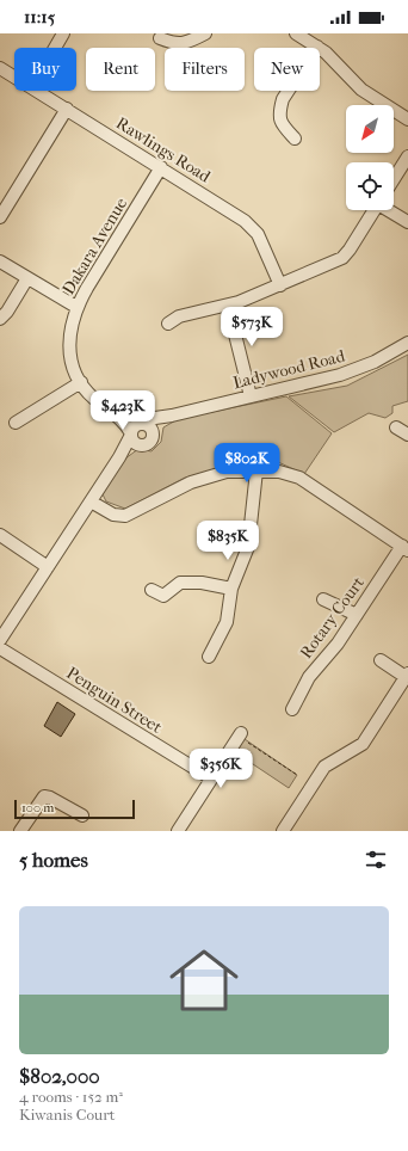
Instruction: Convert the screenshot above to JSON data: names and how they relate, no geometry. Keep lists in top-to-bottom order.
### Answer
{
  "streets": {
    "street": [
      "Rawlings Road",
      "Dakara Avenue",
      "Ladywood Road",
      "Rotary Court",
      "Penguin Street"
    ]
  },
  "crossings": [
    ["Rawlings Road", "Dakara Avenue"],
    ["Dakara Avenue", "Ladywood Road"]
  ],
  "scale_bar": "100 m",
  "north": "bottom left",
  "page": {
    "status": "11:15",
    "chip": [
      "Buy",
      "Rent",
      "Filters",
      "New"
    ],
    "price": [
      "$573K",
      "$423K",
      "$802K",
      "$835K",
      "$356K"
    ],
    "scale": "100 m",
    "heading": "5 homes",
    "list": [
      {
        "name": "$802,000",
        "note": "4 rooms · 152 m² · Kiwanis Court"
      }
    ]
  }
}
